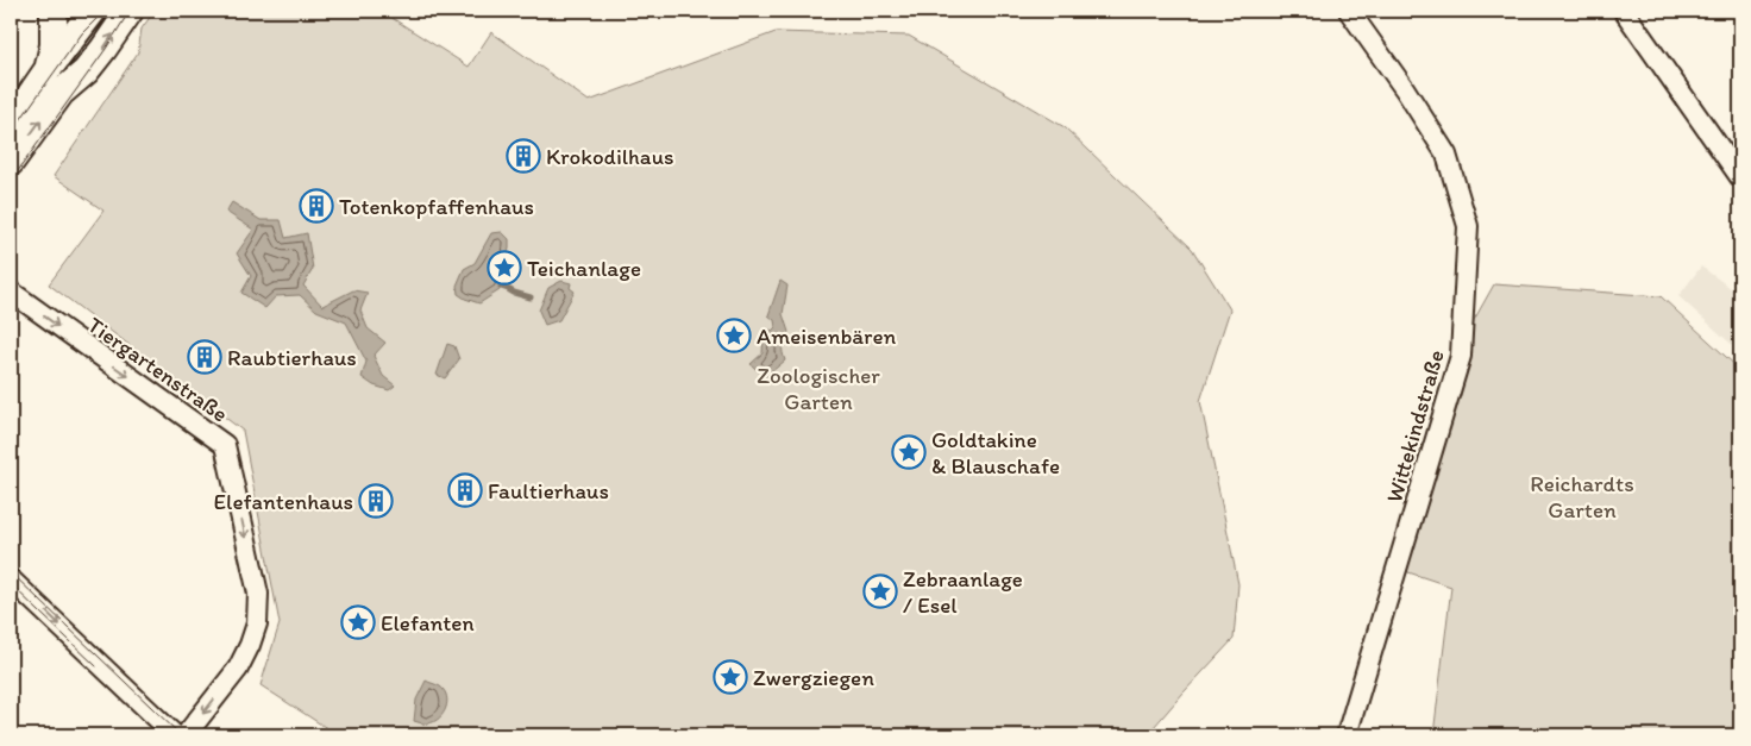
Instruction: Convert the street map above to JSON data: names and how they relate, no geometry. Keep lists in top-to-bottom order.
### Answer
{
  "streets": {
    "street": ["Tiergartenstraße", "Wittekindstraße"]
  },
  "one_way": ["Tiergartenstraße"],
  "parks": ["Zoologischer Garten", "Reichardts Garten"],
  "places": {
    "building": [
      "Krokodilhaus",
      "Totenkopfaffenhaus",
      "Raubtierhaus",
      "Faultierhaus",
      "Elefantenhaus"
    ],
    "place": [
      "Teichanlage",
      "Ameisenbären",
      "Goldtakine & Blauschafe",
      "Zebraanlage / Esel",
      "Elefanten",
      "Zwergziegen"
    ]
  }
}
